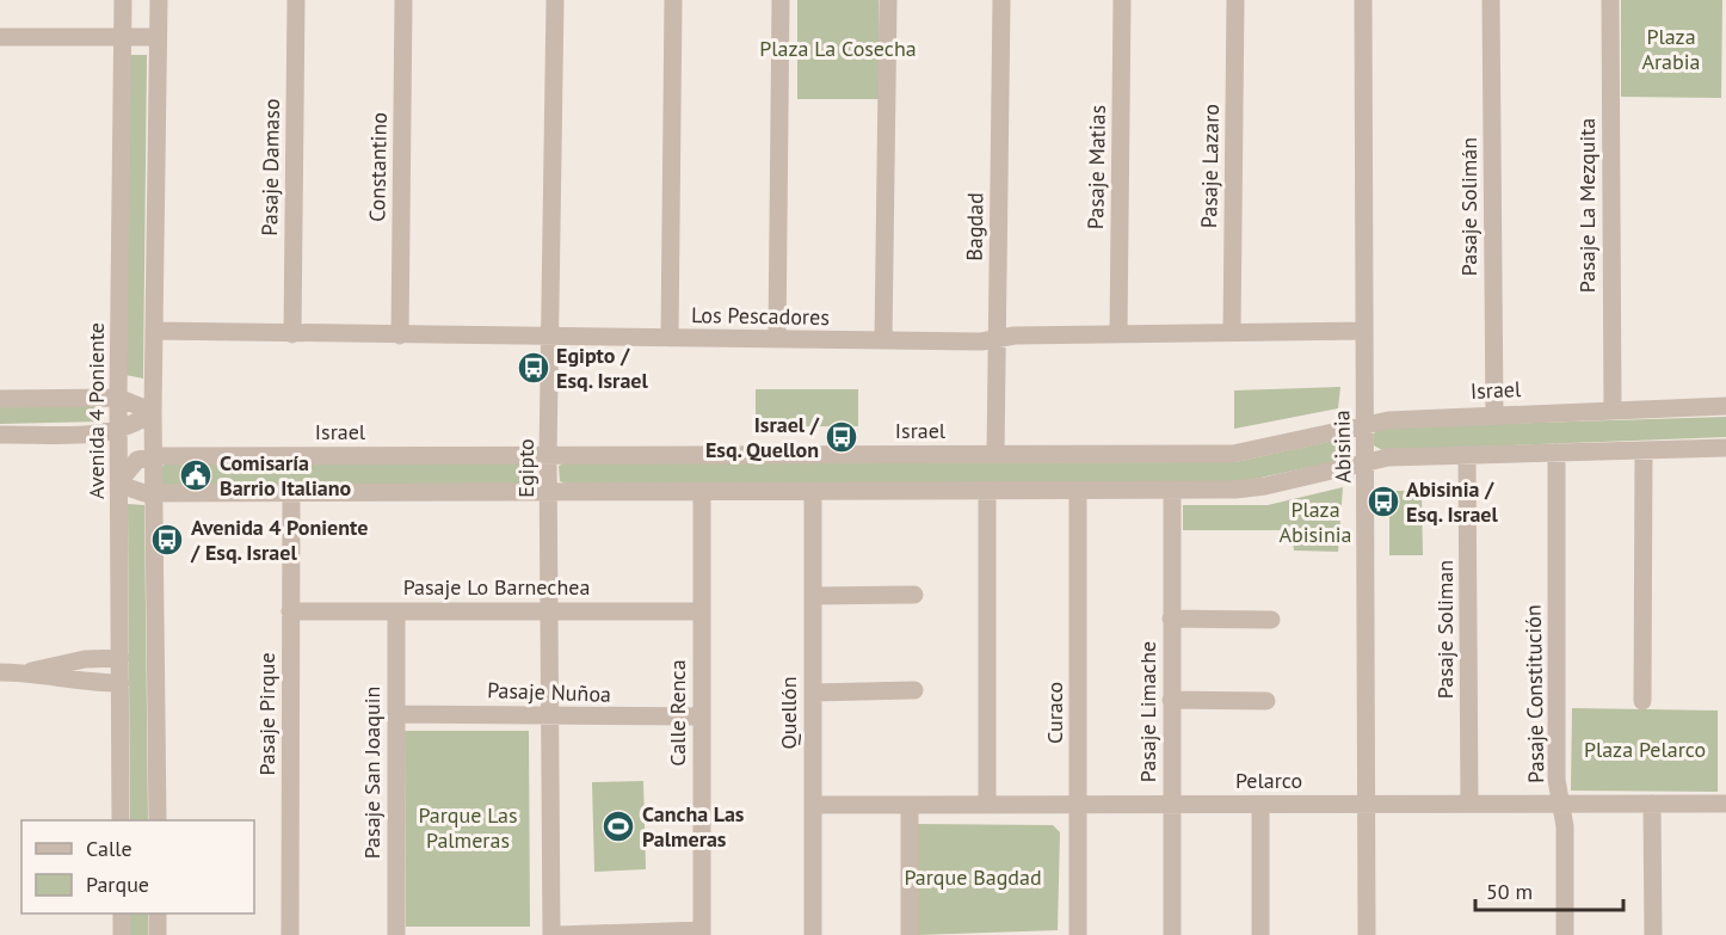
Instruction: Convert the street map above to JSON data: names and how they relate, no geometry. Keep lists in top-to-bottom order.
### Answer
{
  "streets": {
    "street": [
      "Pasaje Lazaro",
      "Pasaje Damaso",
      "Constantino",
      "Pasaje Matias",
      "Pasaje La Mezquita",
      "Pasaje Solimán",
      "Bagdad",
      "Los Pescadores",
      "Israel",
      "Avenida 4 Poniente",
      "Abisinia",
      "Egipto",
      "Pasaje Lo Barnechea",
      "Pasaje Soliman",
      "Pasaje Nuñoa",
      "Pasaje Constitución",
      "Pasaje Limache",
      "Calle Renca",
      "Quellón",
      "Curaco",
      "Pasaje Pirque",
      "Pasaje San Joaquin",
      "Pelarco"
    ]
  },
  "crossings": [
    ["Pasaje Lazaro", "Los Pescadores"],
    ["Pasaje Damaso", "Los Pescadores"],
    ["Constantino", "Los Pescadores"],
    ["Pasaje Matias", "Los Pescadores"],
    ["Pasaje La Mezquita", "Israel"],
    ["Pasaje Solimán", "Israel"],
    ["Bagdad", "Los Pescadores"],
    ["Bagdad", "Israel"],
    ["Los Pescadores", "Abisinia"],
    ["Los Pescadores", "Egipto"],
    ["Israel", "Abisinia"],
    ["Israel", "Egipto"],
    ["Abisinia", "Pelarco"],
    ["Egipto", "Pasaje Lo Barnechea"],
    ["Egipto", "Pasaje Nuñoa"],
    ["Pasaje Lo Barnechea", "Calle Renca"],
    ["Pasaje Lo Barnechea", "Pasaje Pirque"],
    ["Pasaje Lo Barnechea", "Pasaje San Joaquin"],
    ["Pasaje Soliman", "Pelarco"],
    ["Pasaje Nuñoa", "Calle Renca"],
    ["Pasaje Nuñoa", "Pasaje San Joaquin"],
    ["Pasaje Constitución", "Pelarco"],
    ["Pasaje Limache", "Pelarco"],
    ["Quellón", "Pelarco"],
    ["Curaco", "Pelarco"]
  ],
  "parks": [
    "Plaza Arabia",
    "Plaza La Cosecha",
    "Plaza Abisinia",
    "Plaza Pelarco",
    "Parque Las Palmeras",
    "Parque Bagdad"
  ],
  "places": {
    "bus stop": [
      "Egipto / Esq. Israel",
      "Israel / Esq. Quellon",
      "Abisinia / Esq. Israel",
      "Avenida 4 Poniente / Esq. Israel"
    ],
    "public building": ["Comisaría Barrio Italiano"],
    "sports": ["Cancha Las Palmeras"]
  },
  "legend": ["Calle", "Parque"],
  "scale_bar": "50 m"
}
